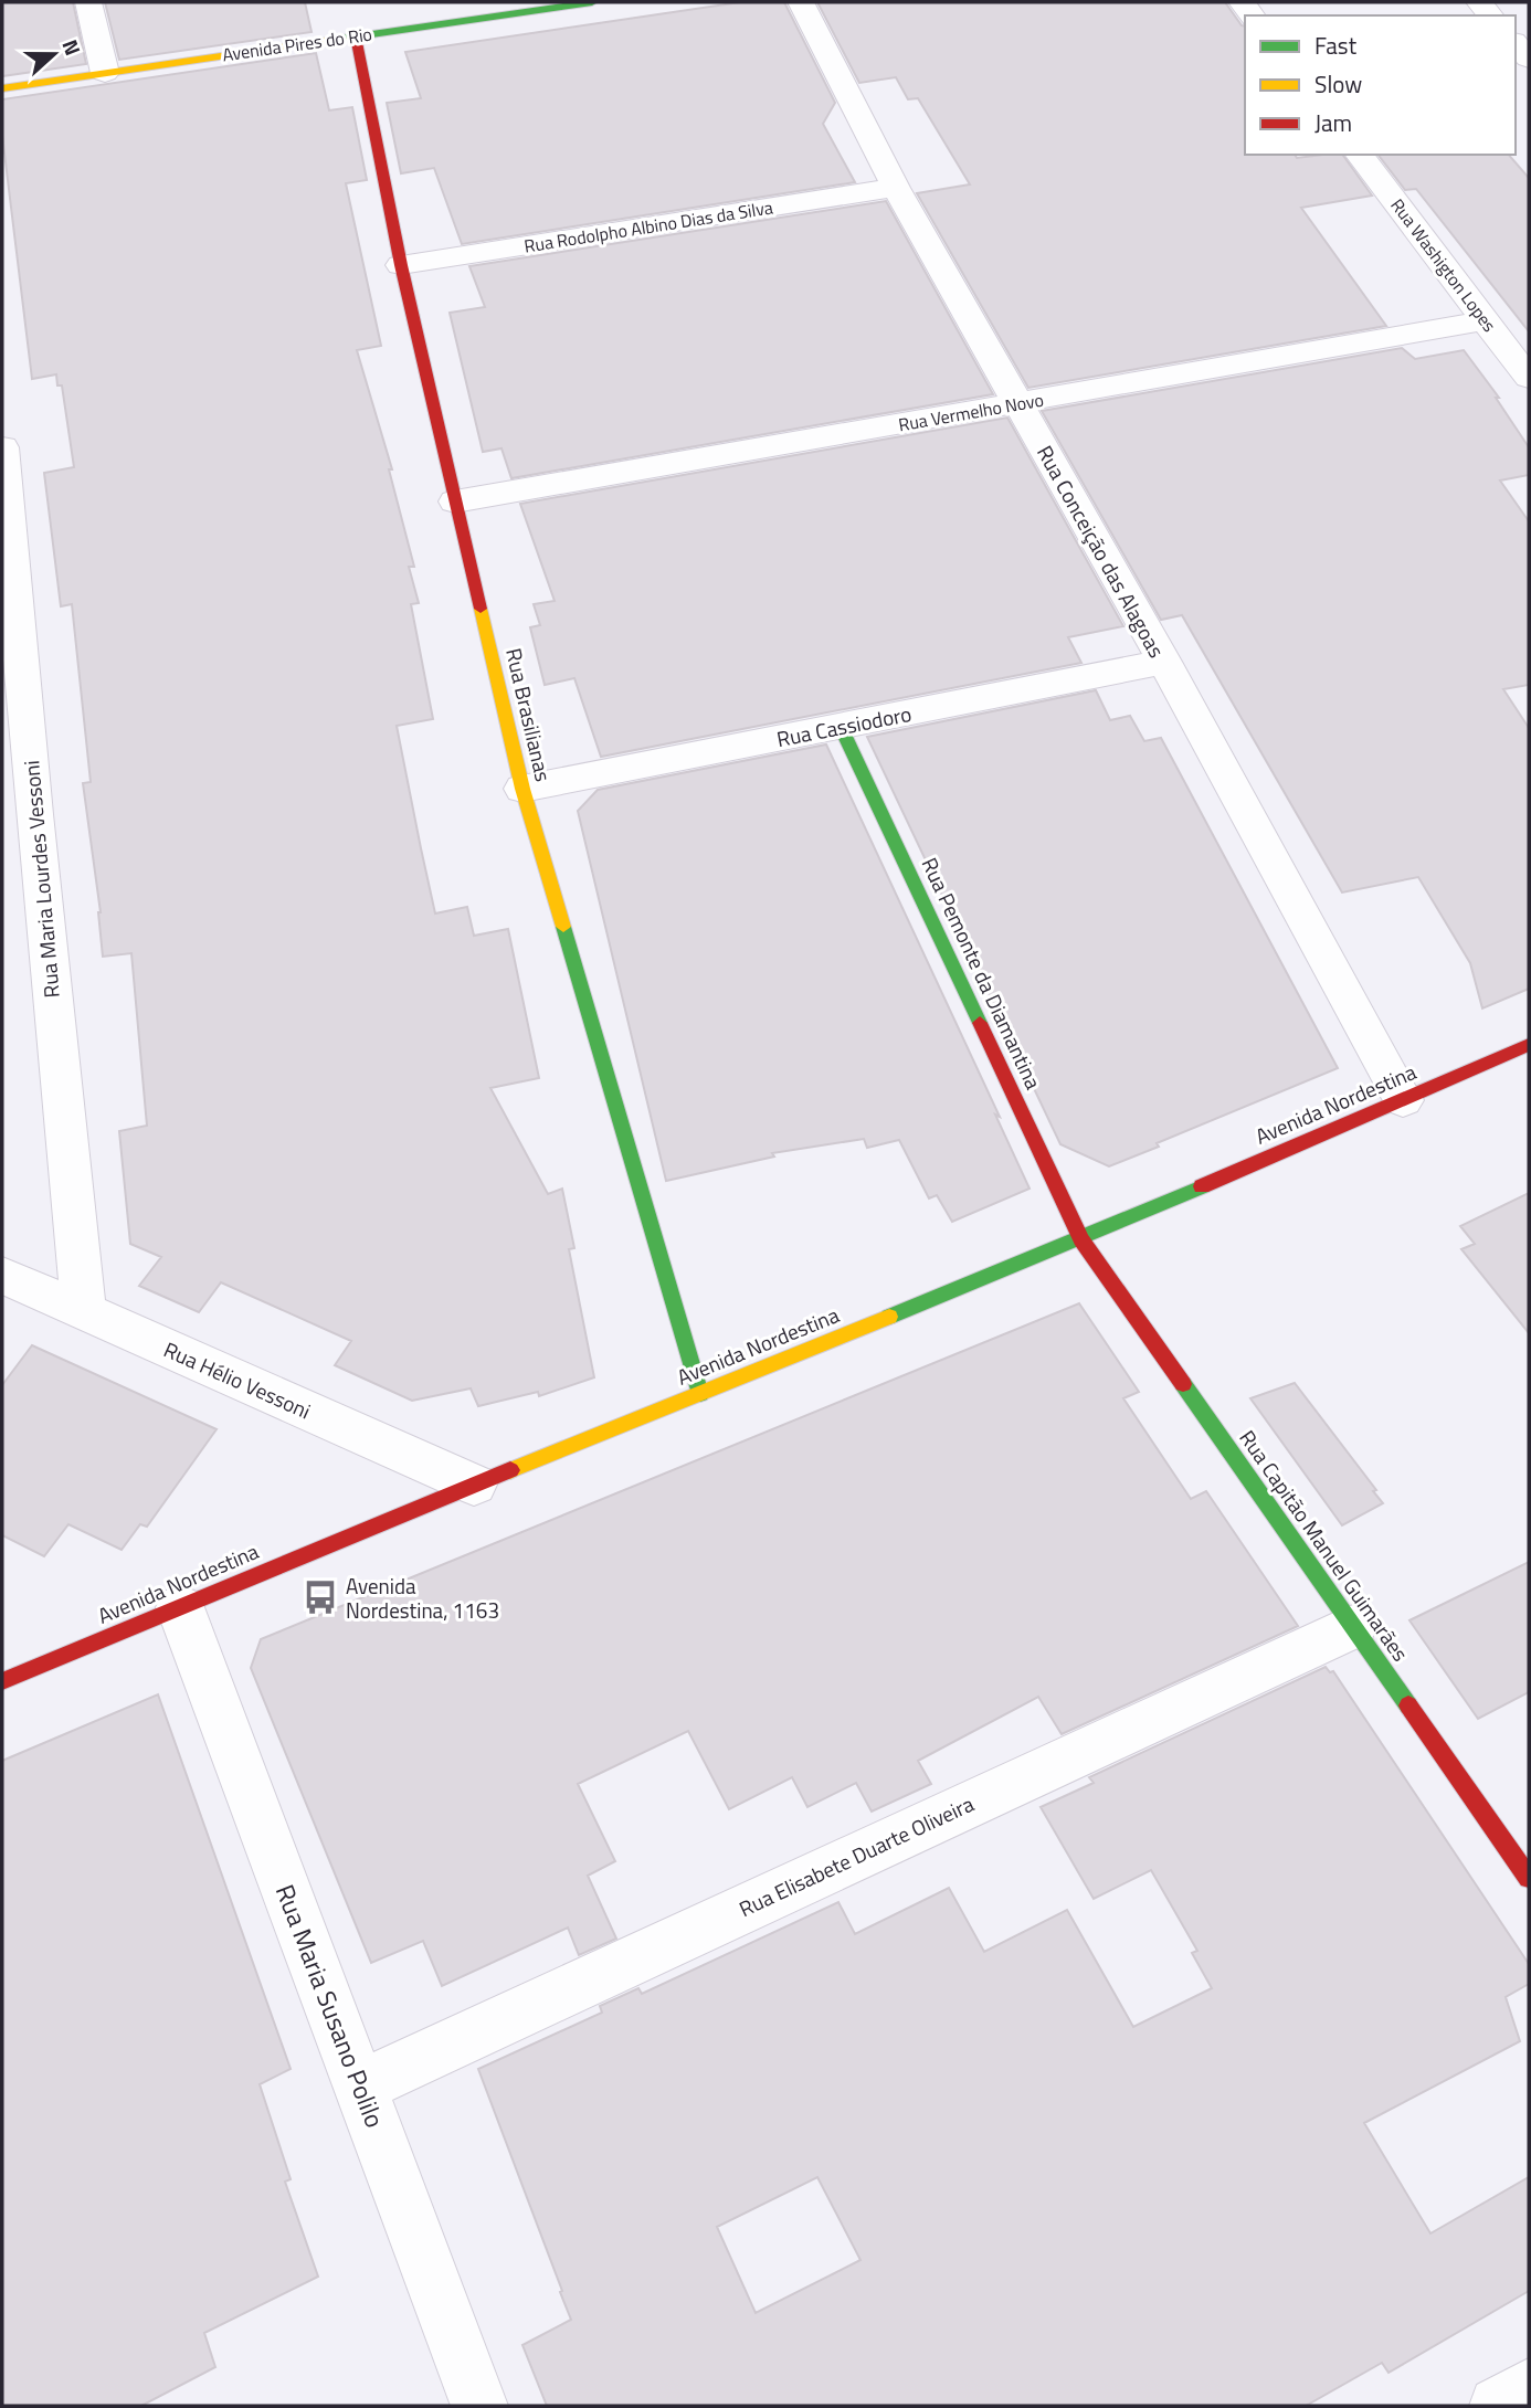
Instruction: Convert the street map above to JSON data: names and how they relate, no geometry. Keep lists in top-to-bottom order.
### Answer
{
  "streets": {
    "street": [
      "Avenida Pires do Rio",
      "Rua Rodolpho Albino Dias da Silva",
      "Rua Washigton Lopes",
      "Rua Vermelho Novo",
      "Rua Conceição das Alagoas",
      "Rua Brasilianas",
      "Rua Cassiodoro",
      "Rua Maria Lourdes Vessoni",
      "Rua Pemonte da Diamantina",
      "Avenida Nordestina",
      "Rua Hélio Vessoni",
      "Rua Capitão Manuel Guimarães",
      "Rua Elisabete Duarte Oliveira",
      "Rua Maria Susano Polilo"
    ]
  },
  "crossings": [
    ["Avenida Pires do Rio", "Rua Brasilianas"],
    ["Rua Rodolpho Albino Dias da Silva", "Rua Conceição das Alagoas"],
    ["Rua Rodolpho Albino Dias da Silva", "Rua Brasilianas"],
    ["Rua Washigton Lopes", "Rua Vermelho Novo"],
    ["Rua Vermelho Novo", "Rua Conceição das Alagoas"],
    ["Rua Vermelho Novo", "Rua Brasilianas"],
    ["Rua Conceição das Alagoas", "Rua Cassiodoro"],
    ["Rua Conceição das Alagoas", "Avenida Nordestina"],
    ["Rua Brasilianas", "Rua Cassiodoro"],
    ["Rua Brasilianas", "Avenida Nordestina"],
    ["Rua Cassiodoro", "Rua Pemonte da Diamantina"],
    ["Rua Maria Lourdes Vessoni", "Rua Hélio Vessoni"],
    ["Rua Pemonte da Diamantina", "Avenida Nordestina"],
    ["Rua Pemonte da Diamantina", "Rua Capitão Manuel Guimarães"],
    ["Avenida Nordestina", "Rua Hélio Vessoni"],
    ["Avenida Nordestina", "Rua Capitão Manuel Guimarães"],
    ["Avenida Nordestina", "Rua Maria Susano Polilo"],
    ["Rua Capitão Manuel Guimarães", "Rua Elisabete Duarte Oliveira"],
    ["Rua Elisabete Duarte Oliveira", "Rua Maria Susano Polilo"]
  ],
  "places": {
    "bus stop": ["Avenida Nordestina, 1163"]
  },
  "legend": ["Fast", "Slow", "Jam"],
  "north": "right"
}
